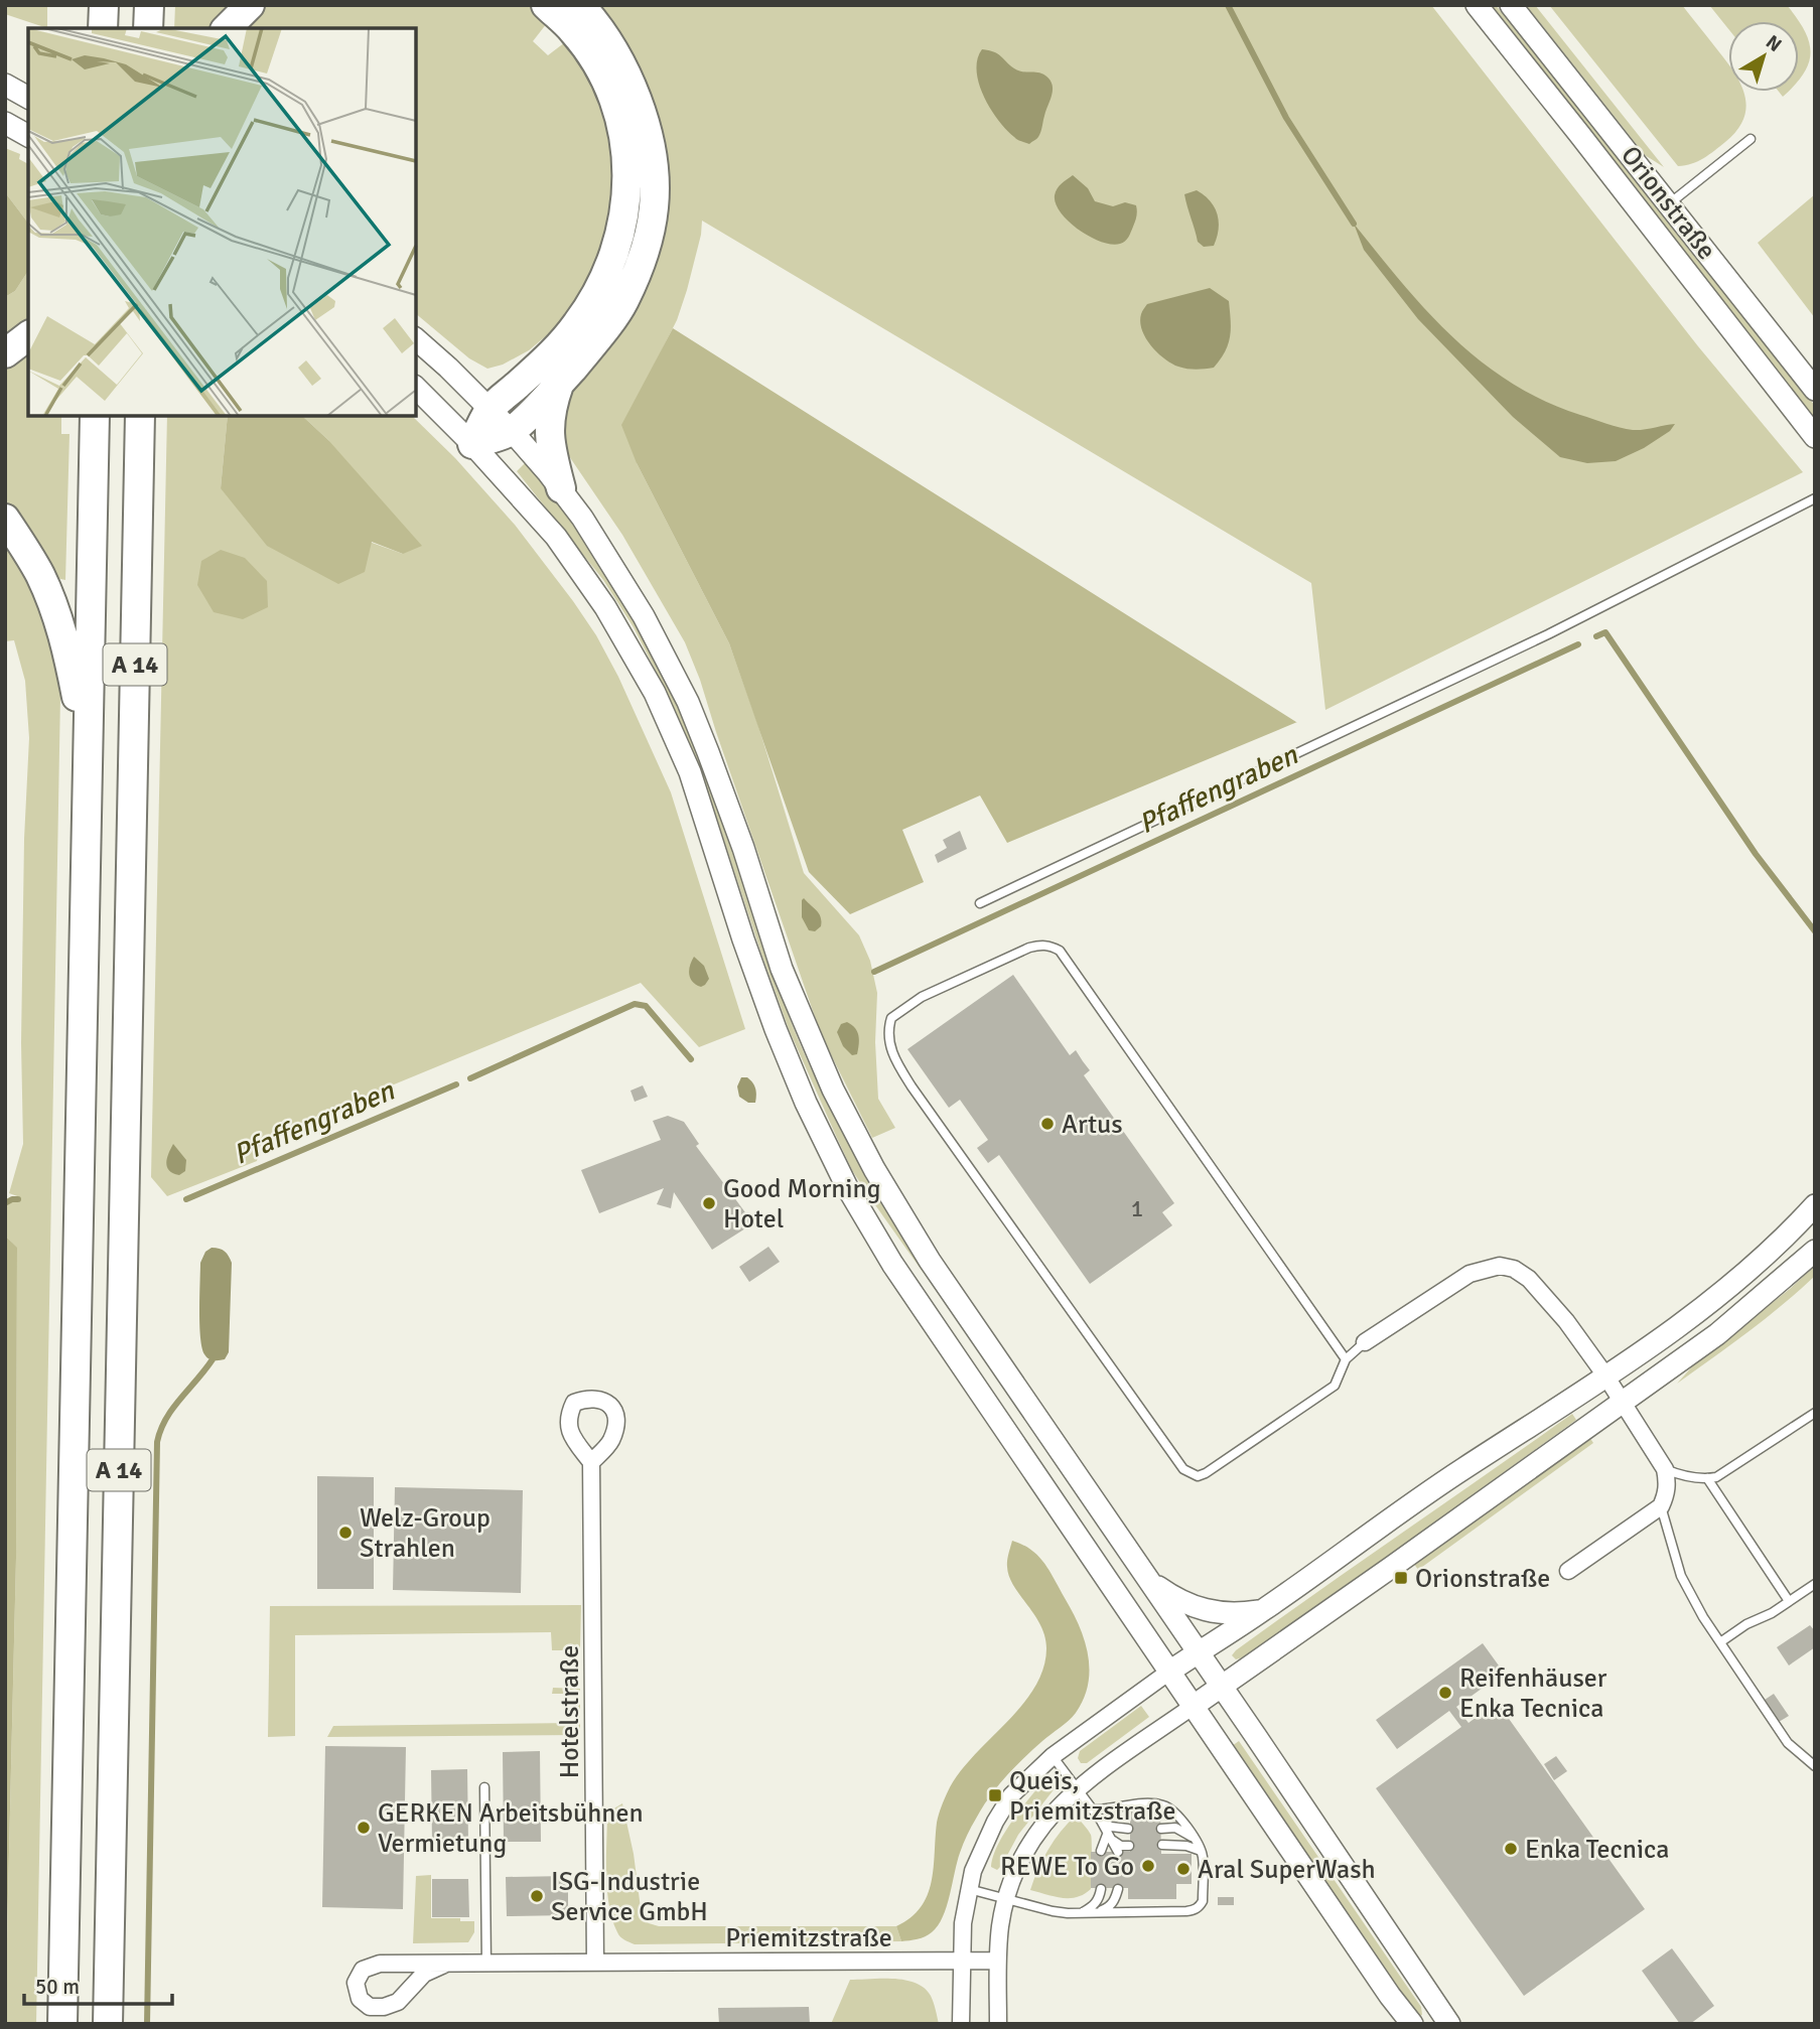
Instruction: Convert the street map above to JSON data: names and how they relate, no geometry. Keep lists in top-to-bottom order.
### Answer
{
  "streets": {
    "highway": ["A 14"],
    "main road": ["Orionstraße"],
    "street": ["Hotelstraße", "Priemitzstraße"]
  },
  "crossings": [
    ["Hotelstraße", "Priemitzstraße"]
  ],
  "water": ["Pfaffengraben"],
  "places": {
    "other": [
      "Artus",
      "Good Morning Hotel",
      "Welz-Group Strahlen",
      "Reifenhäuser Enka Tecnica",
      "GERKEN Arbeitsbühnen Vermietung",
      "Enka Tecnica",
      "REWE To Go",
      "Aral SuperWash",
      "ISG-Industrie Service GmbH"
    ],
    "transit": ["Orionstraße", "Queis, Priemitzstraße"]
  },
  "house_numbers": ["1"],
  "scale_bar": "50 m",
  "north": "top right"
}
